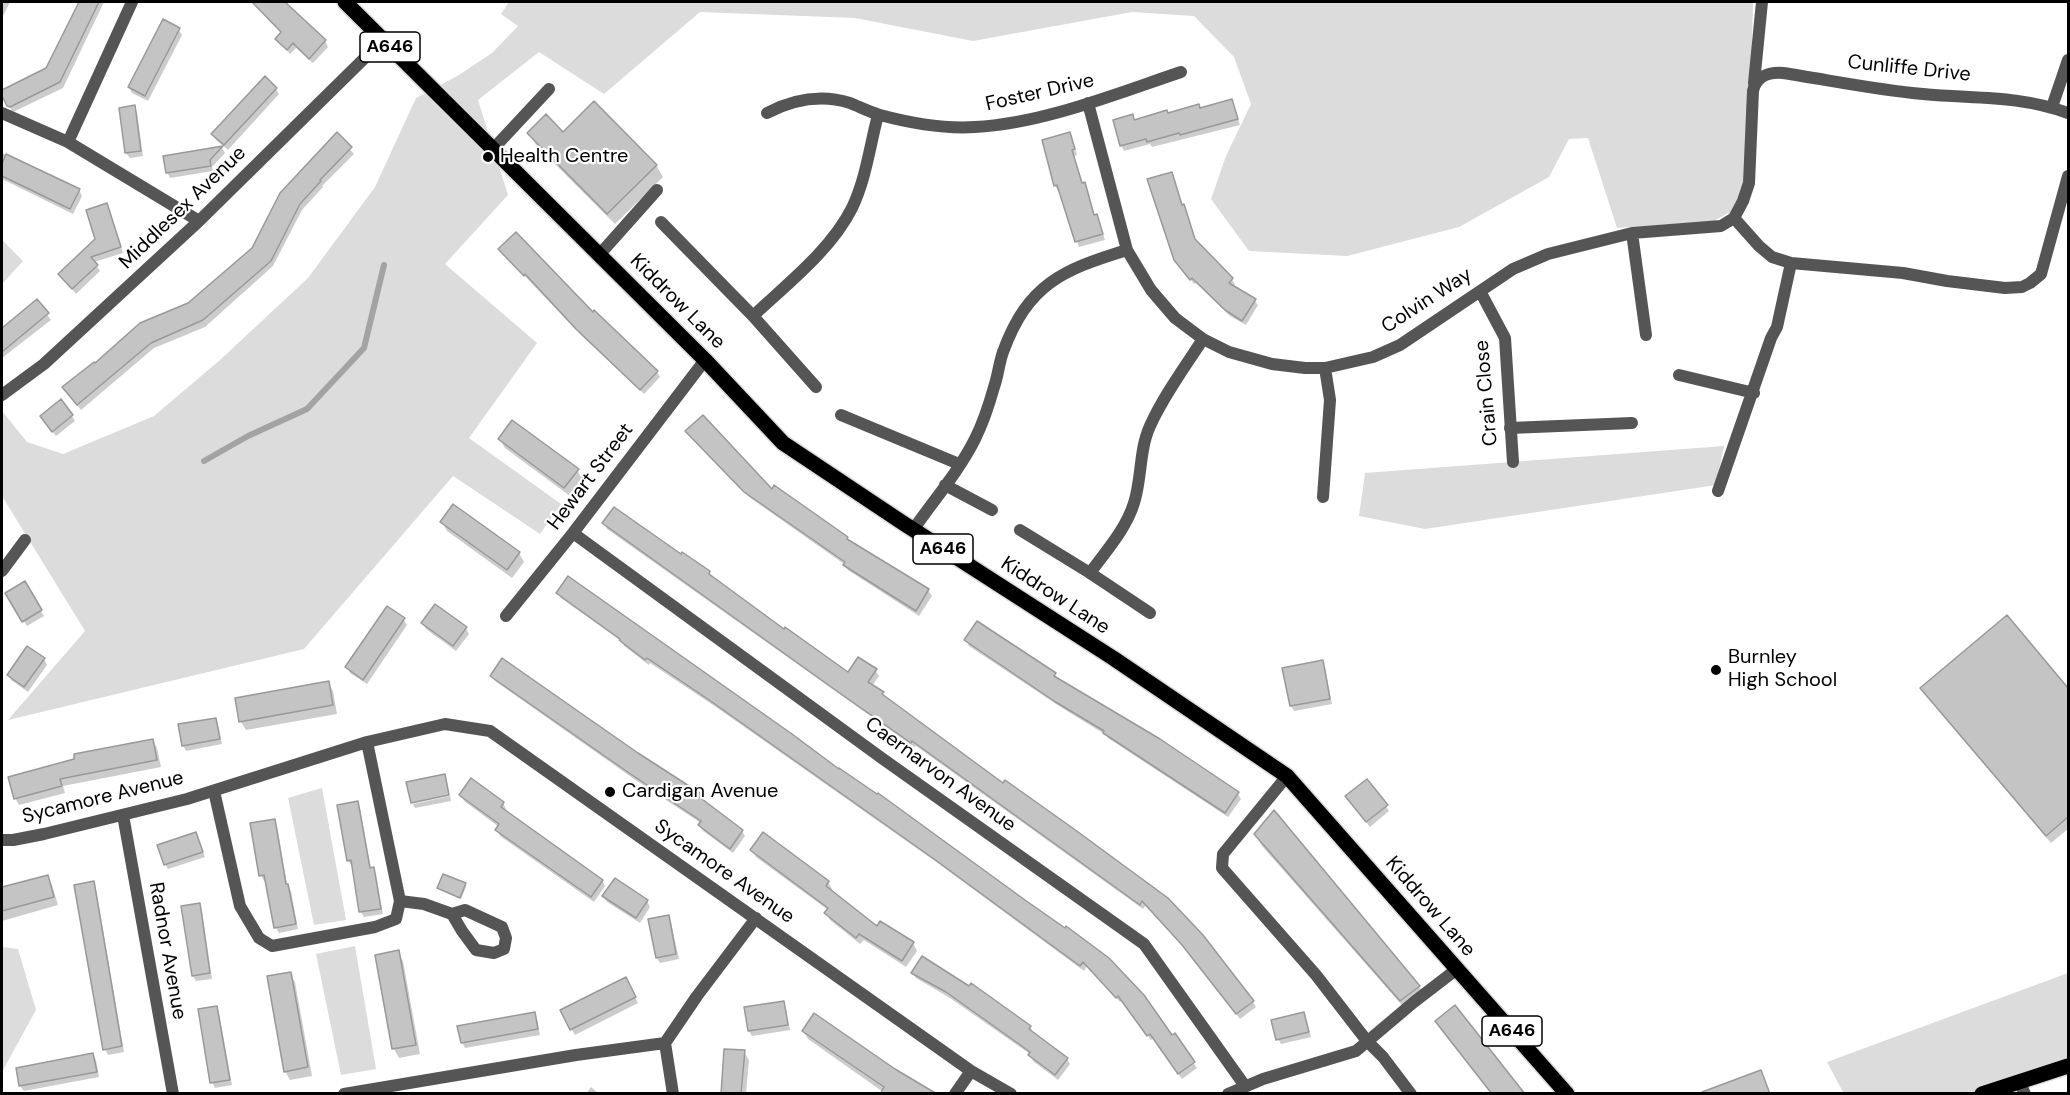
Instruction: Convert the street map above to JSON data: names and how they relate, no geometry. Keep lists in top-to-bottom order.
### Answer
{
  "streets": {
    "main road": ["A646", "Kiddrow Lane"],
    "street": [
      "Cunliffe Drive",
      "Foster Drive",
      "Middlesex Avenue",
      "Colvin Way",
      "Crain Close",
      "Hewart Street",
      "Caernarvon Avenue",
      "Sycamore Avenue",
      "Radnor Avenue"
    ]
  },
  "crossings": [
    ["Foster Drive", "Colvin Way"],
    ["Middlesex Avenue", "Kiddrow Lane"],
    ["Colvin Way", "Crain Close"],
    ["Kiddrow Lane", "Hewart Street"],
    ["Hewart Street", "Caernarvon Avenue"],
    ["Sycamore Avenue", "Radnor Avenue"]
  ],
  "places": ["Health Centre", "Burnley High School", "Cardigan Avenue"]
}
